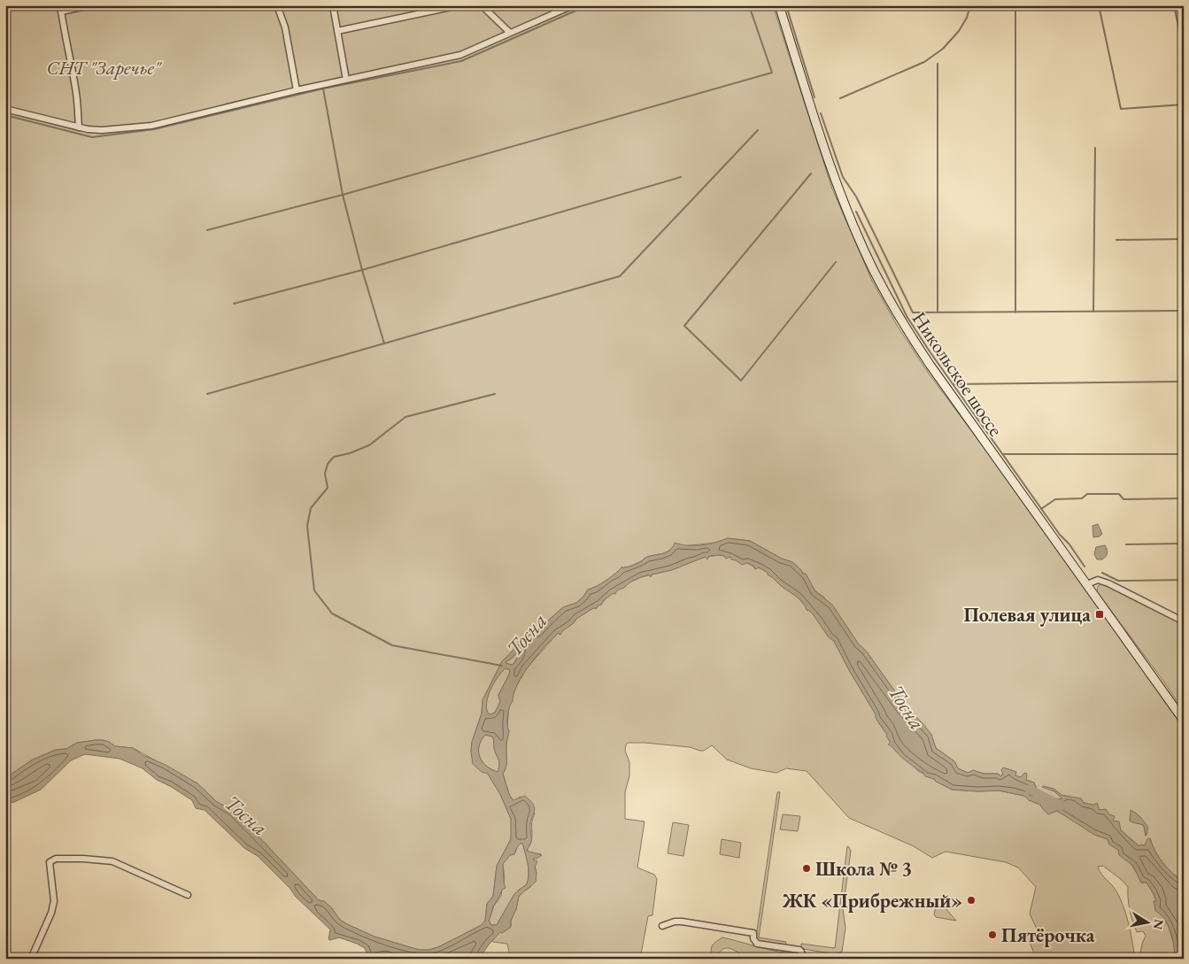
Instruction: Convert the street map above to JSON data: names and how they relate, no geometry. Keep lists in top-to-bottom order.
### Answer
{
  "streets": {
    "main road": ["Никольское шоссе"]
  },
  "water": ["Тосна"],
  "parks": ["СНТ \"Заречье\""],
  "places": {
    "transit": ["Полевая улица"],
    "other": ["Школа № 3", "ЖК «Прибрежный»", "Пятёрочка"]
  },
  "north": "right"
}
